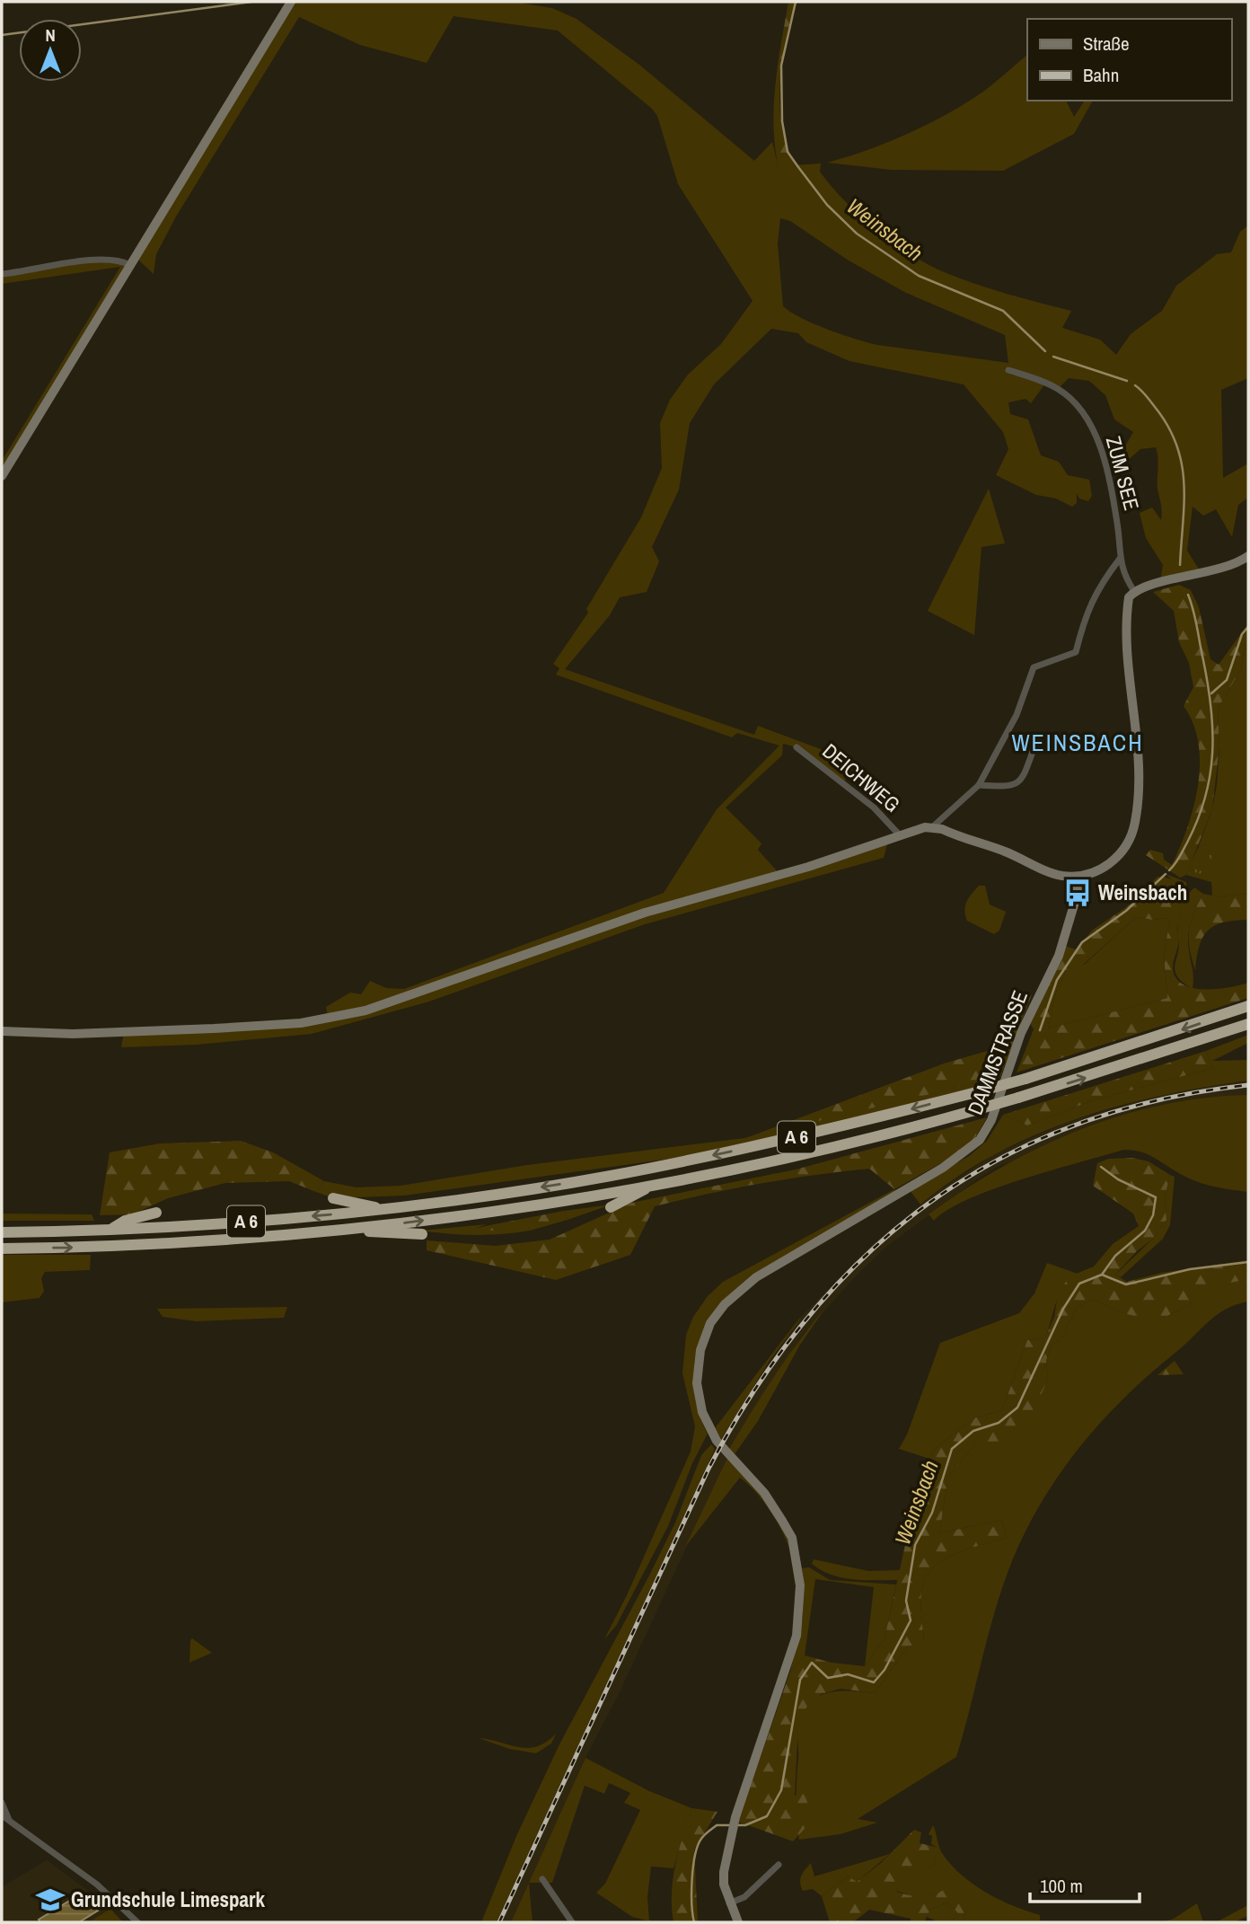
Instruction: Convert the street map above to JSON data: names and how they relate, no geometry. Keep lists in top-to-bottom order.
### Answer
{
  "streets": {
    "highway": ["A 6"],
    "street": ["ZUM SEE", "DEICHWEG", "DAMMSTRASSE"]
  },
  "districts": ["WEINSBACH"],
  "water": ["Weinsbach"],
  "places": {
    "bus stop": ["Weinsbach"],
    "school or university": ["Grundschule Limespark"]
  },
  "legend": ["Straße", "Bahn"],
  "scale_bar": "100 m",
  "north": "top"
}
